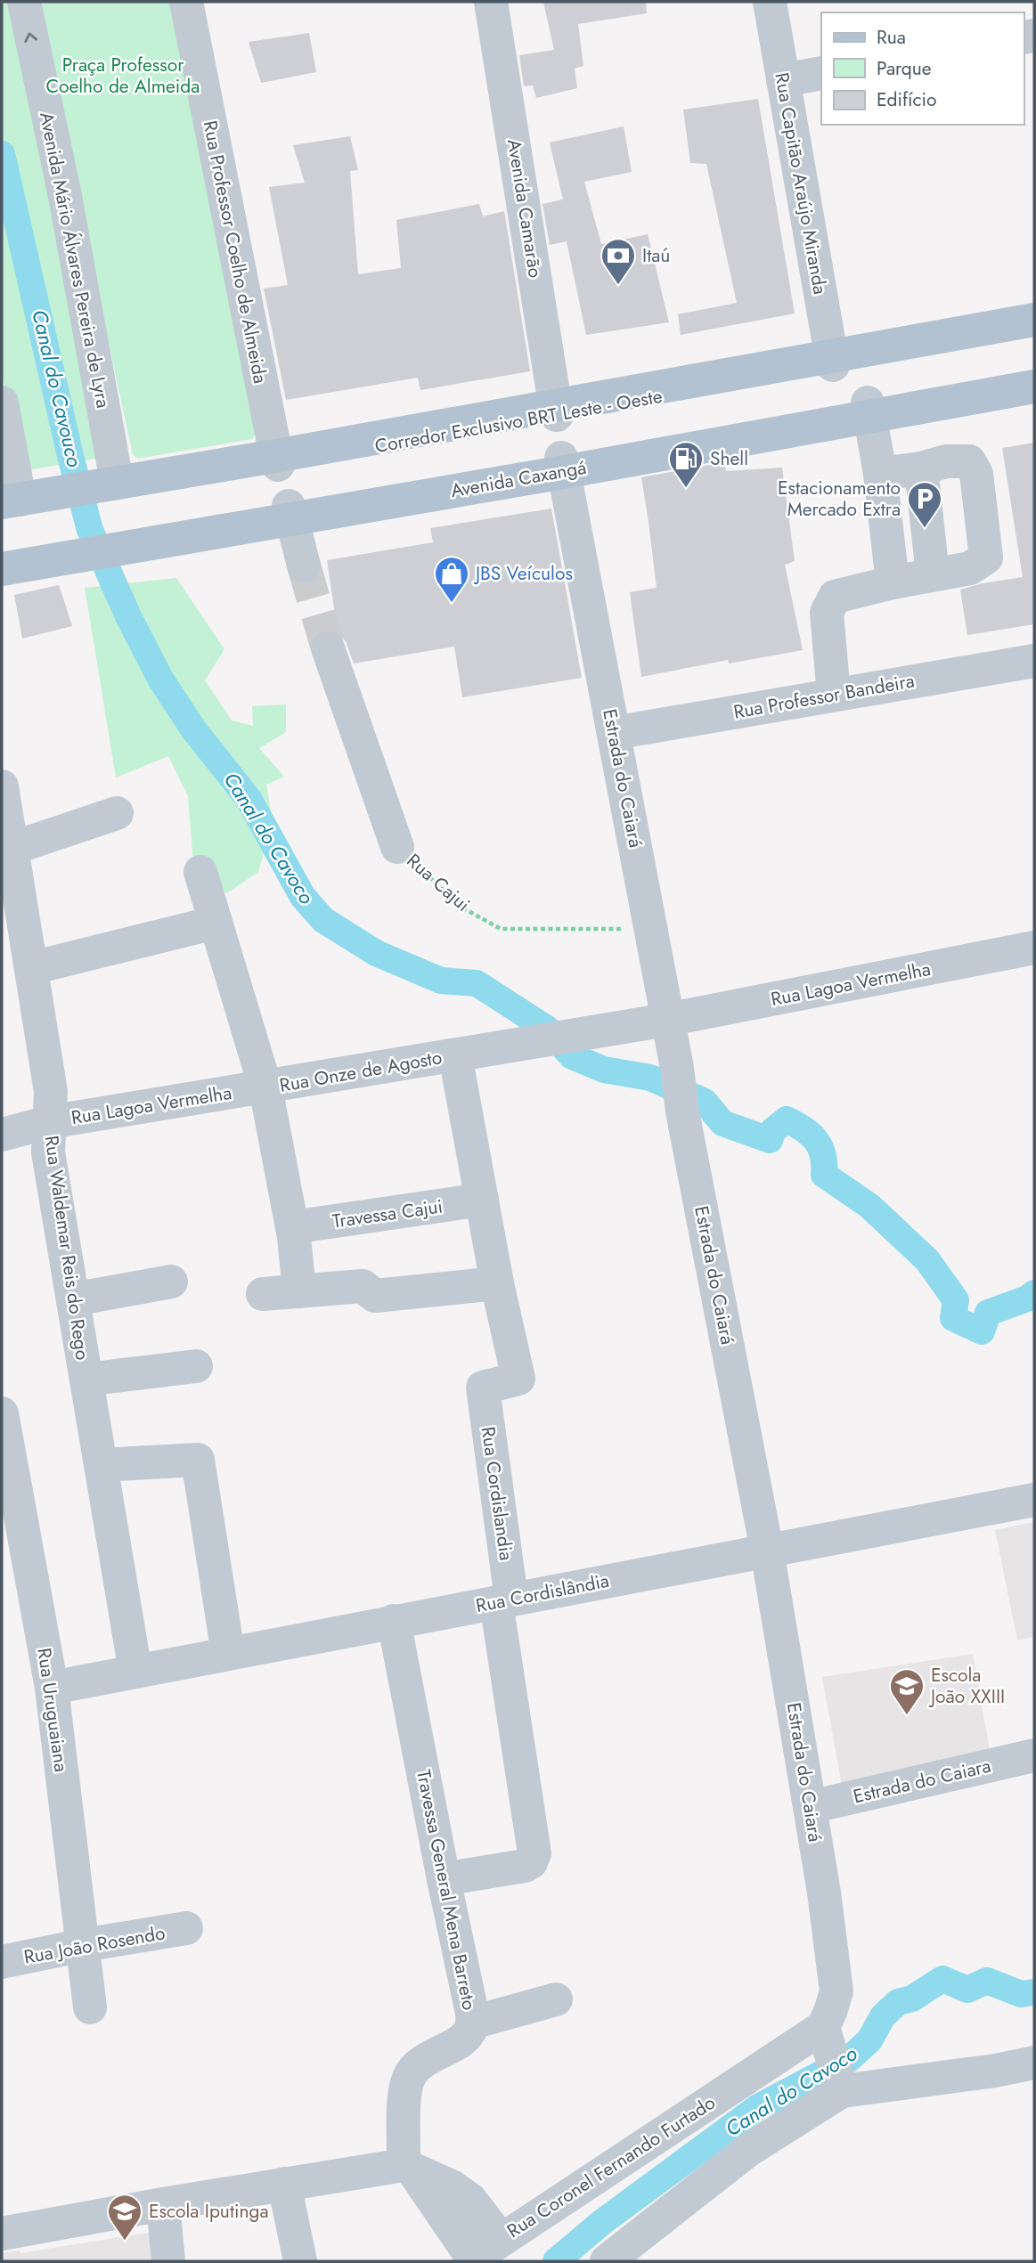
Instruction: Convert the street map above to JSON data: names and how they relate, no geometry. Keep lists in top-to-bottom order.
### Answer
{
  "streets": {
    "main road": ["Avenida Caxangá"],
    "street": [
      "Rua Capitão Araújo Miranda",
      "Avenida Camarão",
      "Rua Professor Coelho de Almeida",
      "Avenida Mário Álvares Pereira de Lyra",
      "Rua Professor Bandeira",
      "Estrada do Caiará",
      "Rua Cajui",
      "Rua Lagoa Vermelha",
      "Rua Onze de Agosto",
      "Travessa Cajui",
      "Rua Waldemar Reis do Rego",
      "Rua Cordislandia",
      "Rua Cordislândia",
      "Rua Uruguaiana",
      "Estrada do Caiara",
      "Travessa General Mena Barreto",
      "Rua João Rosendo",
      "Rua Coronel Fernando Furtado"
    ]
  },
  "crossings": [
    ["Avenida Caxangá", "Estrada do Caiará"],
    ["Rua Professor Bandeira", "Estrada do Caiará"],
    ["Estrada do Caiará", "Rua Cajui"],
    ["Estrada do Caiará", "Rua Lagoa Vermelha"],
    ["Estrada do Caiará", "Rua Cordislândia"],
    ["Estrada do Caiará", "Estrada do Caiara"],
    ["Estrada do Caiará", "Rua Coronel Fernando Furtado"],
    ["Rua Lagoa Vermelha", "Rua Onze de Agosto"],
    ["Rua Lagoa Vermelha", "Rua Waldemar Reis do Rego"],
    ["Rua Waldemar Reis do Rego", "Rua Cordislândia"],
    ["Rua Cordislandia", "Rua Cordislândia"],
    ["Rua Cordislandia", "Travessa General Mena Barreto"],
    ["Rua Cordislândia", "Rua Uruguaiana"],
    ["Rua Cordislândia", "Travessa General Mena Barreto"],
    ["Rua Uruguaiana", "Rua João Rosendo"],
    ["Travessa General Mena Barreto", "Rua Coronel Fernando Furtado"]
  ],
  "one_way": ["Avenida Mário Álvares Pereira de Lyra"],
  "water": ["Canal do Cavouco", "Canal do Cavoco"],
  "parks": ["Praça Professor Coelho de Almeida"],
  "places": {
    "bank": ["Itaú"],
    "fuel station": ["Shell"],
    "parking": ["Estacionamento Mercado Extra"],
    "shop": ["JBS Veículos"],
    "school or university": ["Escola João XXIII", "Escola Iputinga"]
  },
  "legend": ["Rua", "Parque", "Edifício"]
}
